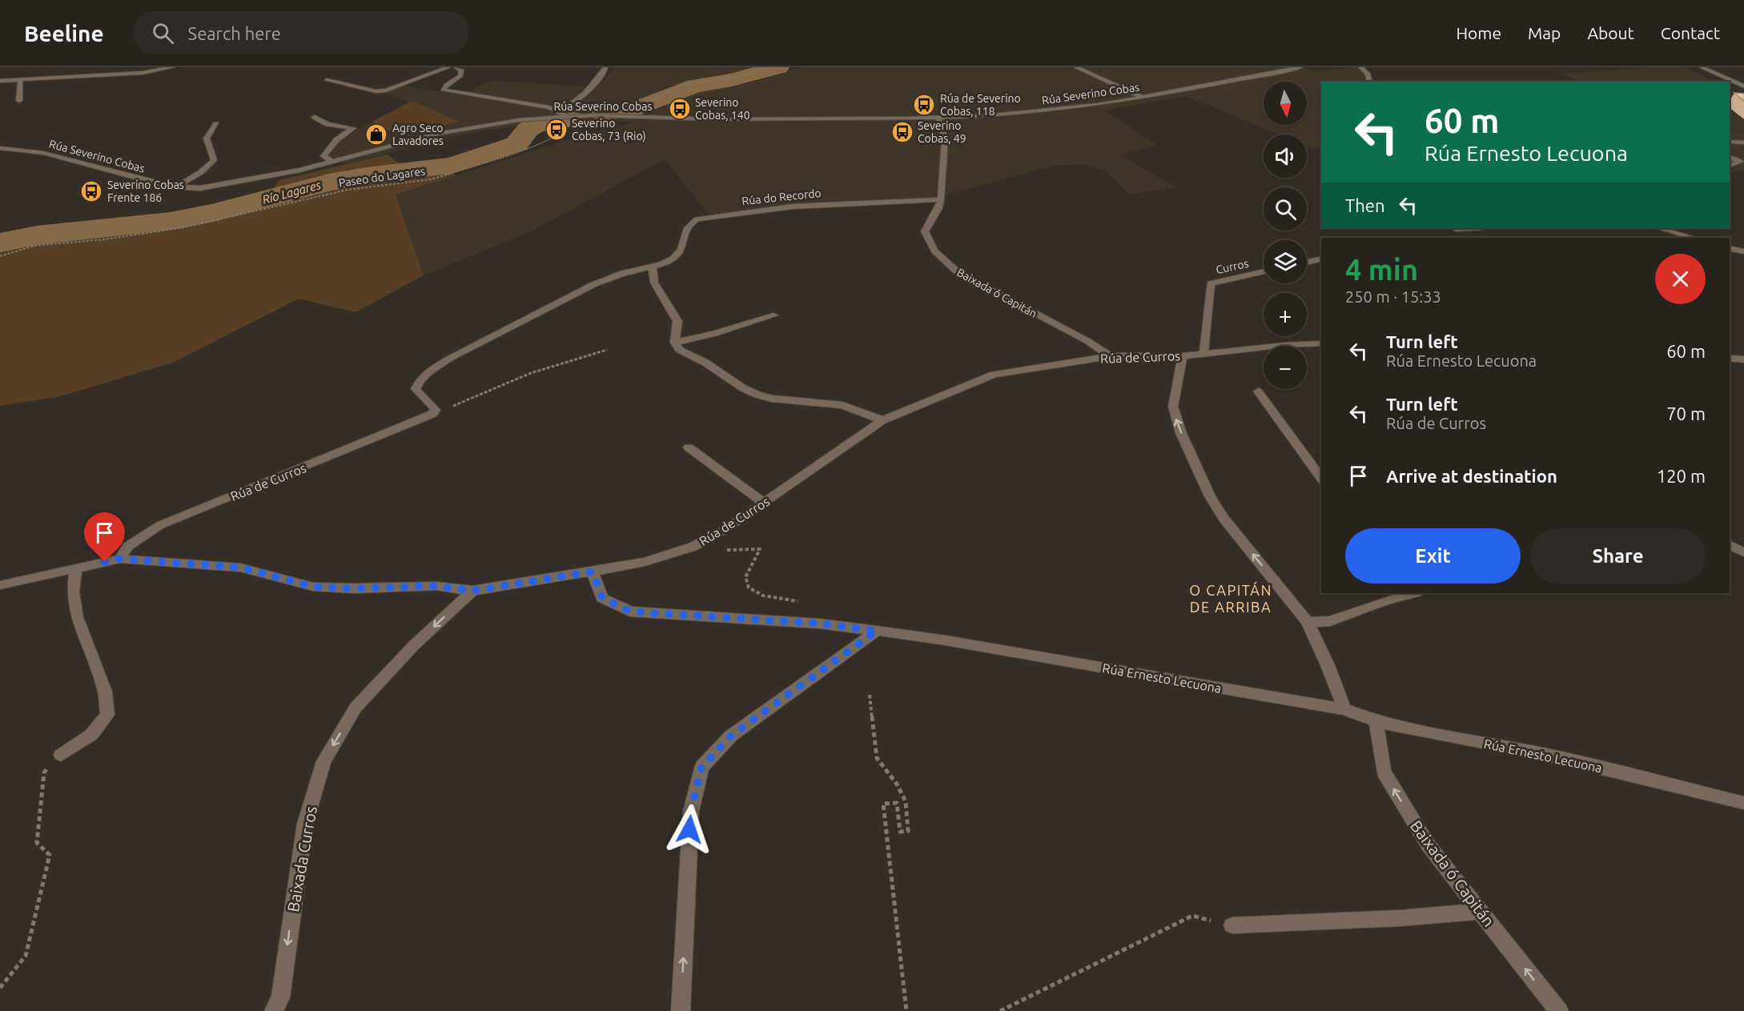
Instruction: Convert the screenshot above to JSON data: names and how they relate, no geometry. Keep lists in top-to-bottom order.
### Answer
{
  "streets": {
    "street": [
      "Rúa Severino Cobas",
      "Rúa do Recordo",
      "Curros",
      "Baixada ó Capitán",
      "Rúa de Curros",
      "Rúa Ernesto Lecuona",
      "Baixada Curros"
    ],
    "path": ["Paseo do Lagares"]
  },
  "crossings": [
    ["Rúa Severino Cobas", "Baixada ó Capitán"],
    ["Rúa do Recordo", "Baixada ó Capitán"],
    ["Rúa do Recordo", "Rúa de Curros"],
    ["Curros", "Rúa de Curros"],
    ["Baixada ó Capitán", "Rúa de Curros"],
    ["Baixada ó Capitán", "Rúa Ernesto Lecuona"],
    ["Rúa de Curros", "Rúa Ernesto Lecuona"],
    ["Rúa de Curros", "Baixada Curros"]
  ],
  "one_way": ["Baixada ó Capitán", "Baixada Curros"],
  "districts": ["O CAPITÁN DE ARRIBA"],
  "water": ["Río Lagares"],
  "places": {
    "bus stop": [
      "Rúa de Severino Cobas, 118",
      "Severino Cobas, 140",
      "Severino Cobas, 73 (Rio)",
      "Severino Cobas, 49",
      "Severino Cobas Frente 186"
    ],
    "shop": ["Agro Seco Lavadores"]
  },
  "north": "bottom",
  "page": {
    "header": "Beeline",
    "search": "Search here",
    "nav": [
      "Home",
      "Map",
      "About",
      "Contact"
    ],
    "map_buttons": ["+", "−"],
    "turn": ["60 m", "Rúa Ernesto Lecuona"],
    "then": "Then",
    "heading": ["4 min", "250 m · 15:33"],
    "list": [
      {
        "name": "Turn left",
        "note": "Rúa Ernesto Lecuona",
        "value": "60 m"
      },
      {
        "name": "Turn left",
        "note": "Rúa de Curros",
        "value": "70 m"
      },
      {
        "name": "Arrive at destination",
        "value": "120 m"
      }
    ],
    "buttons": ["Exit", "Share"]
  }
}
